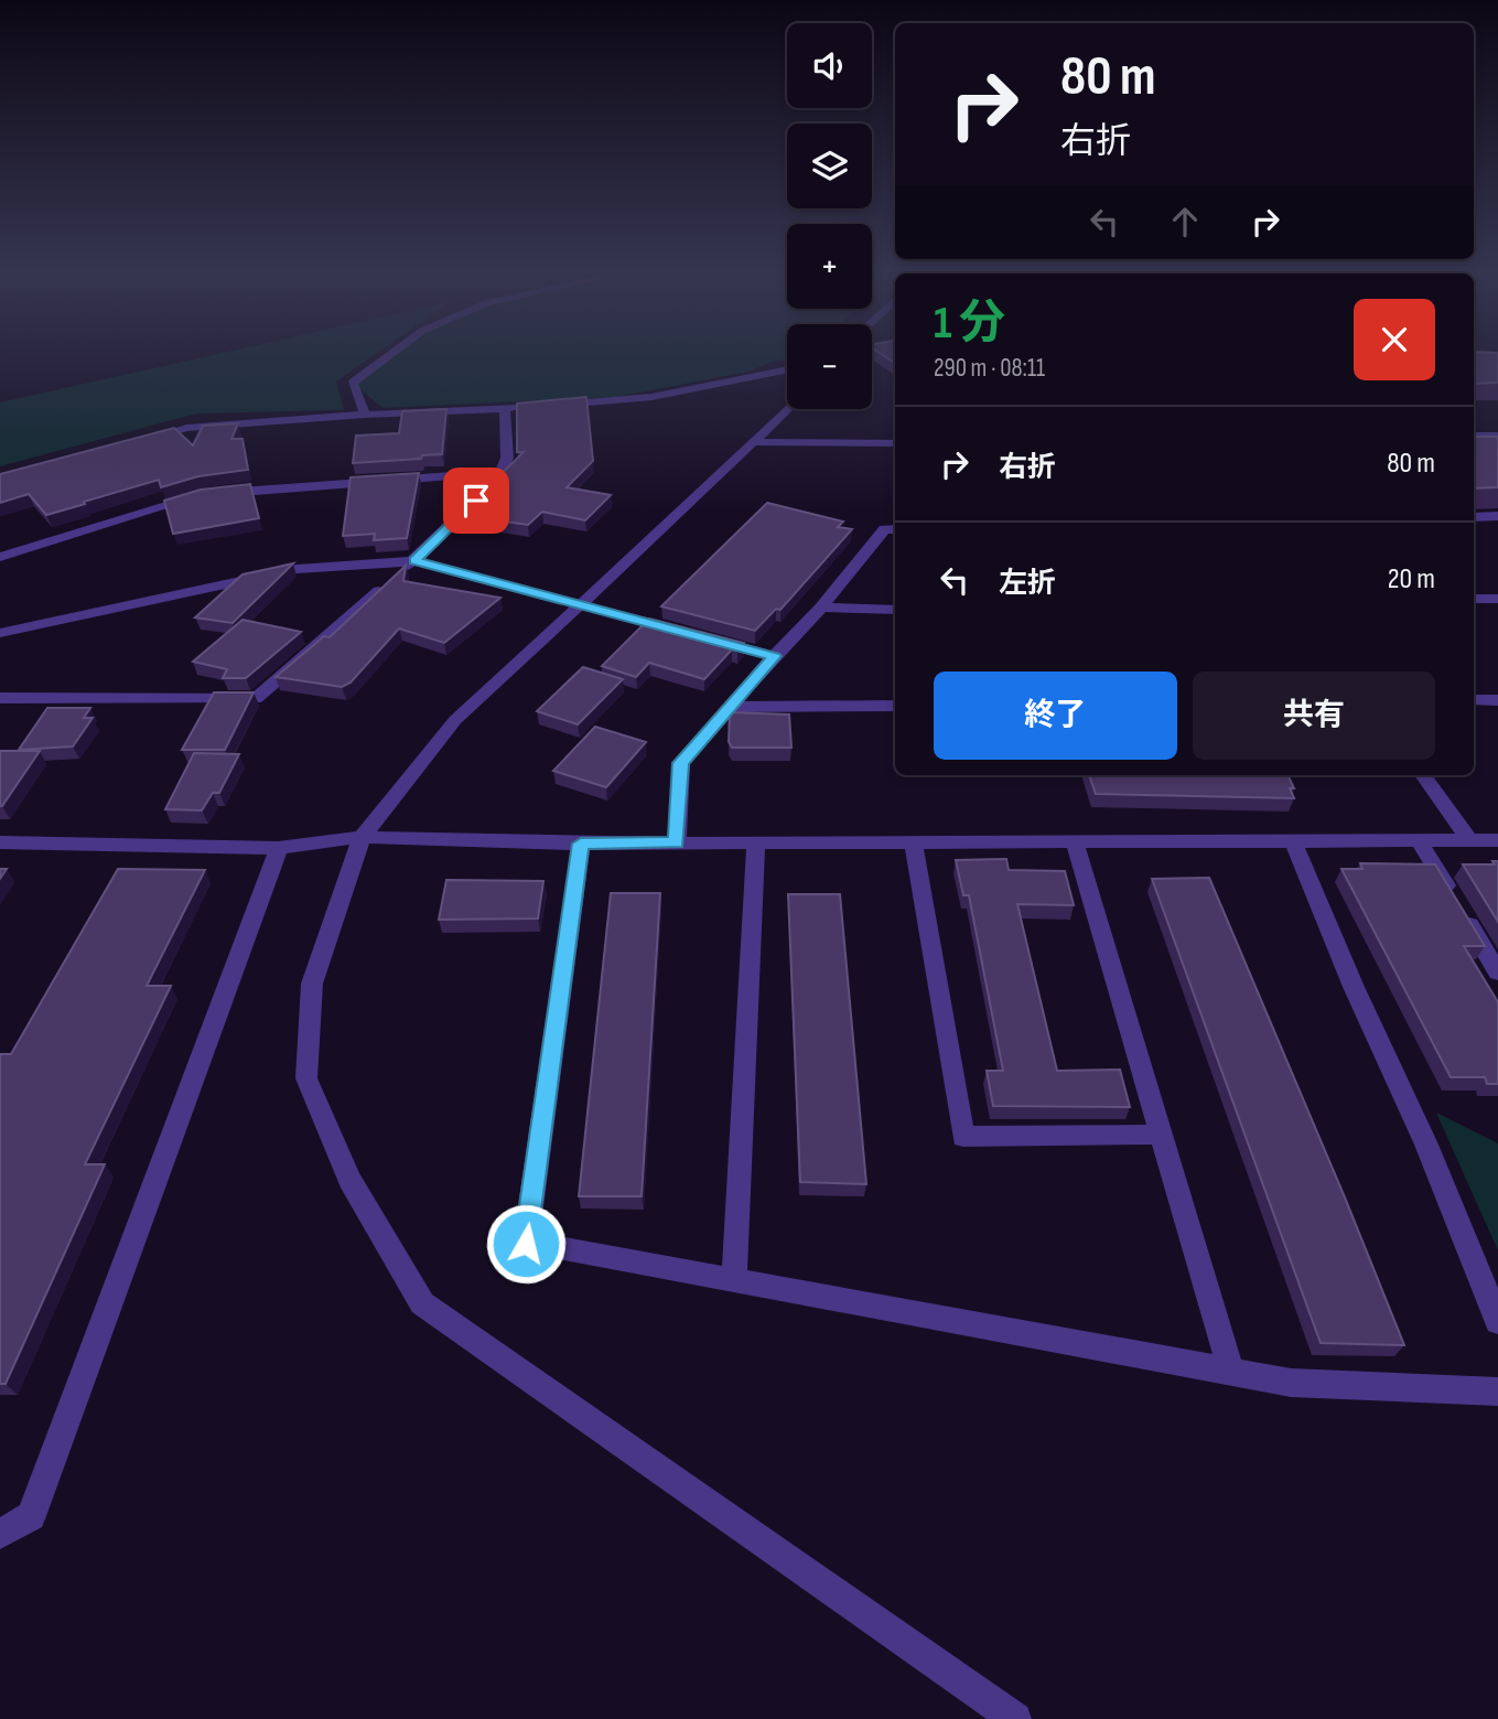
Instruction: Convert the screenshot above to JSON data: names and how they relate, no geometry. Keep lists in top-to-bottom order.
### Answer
{
  "page": {
    "map_buttons": ["+", "−"],
    "turn": ["80 m", "右折"],
    "heading": ["1 分", "290 m · 08:11"],
    "list": [
      {
        "name": "右折",
        "value": "80 m"
      },
      {
        "name": "左折",
        "value": "20 m"
      }
    ],
    "buttons": ["終了", "共有"]
  }
}
